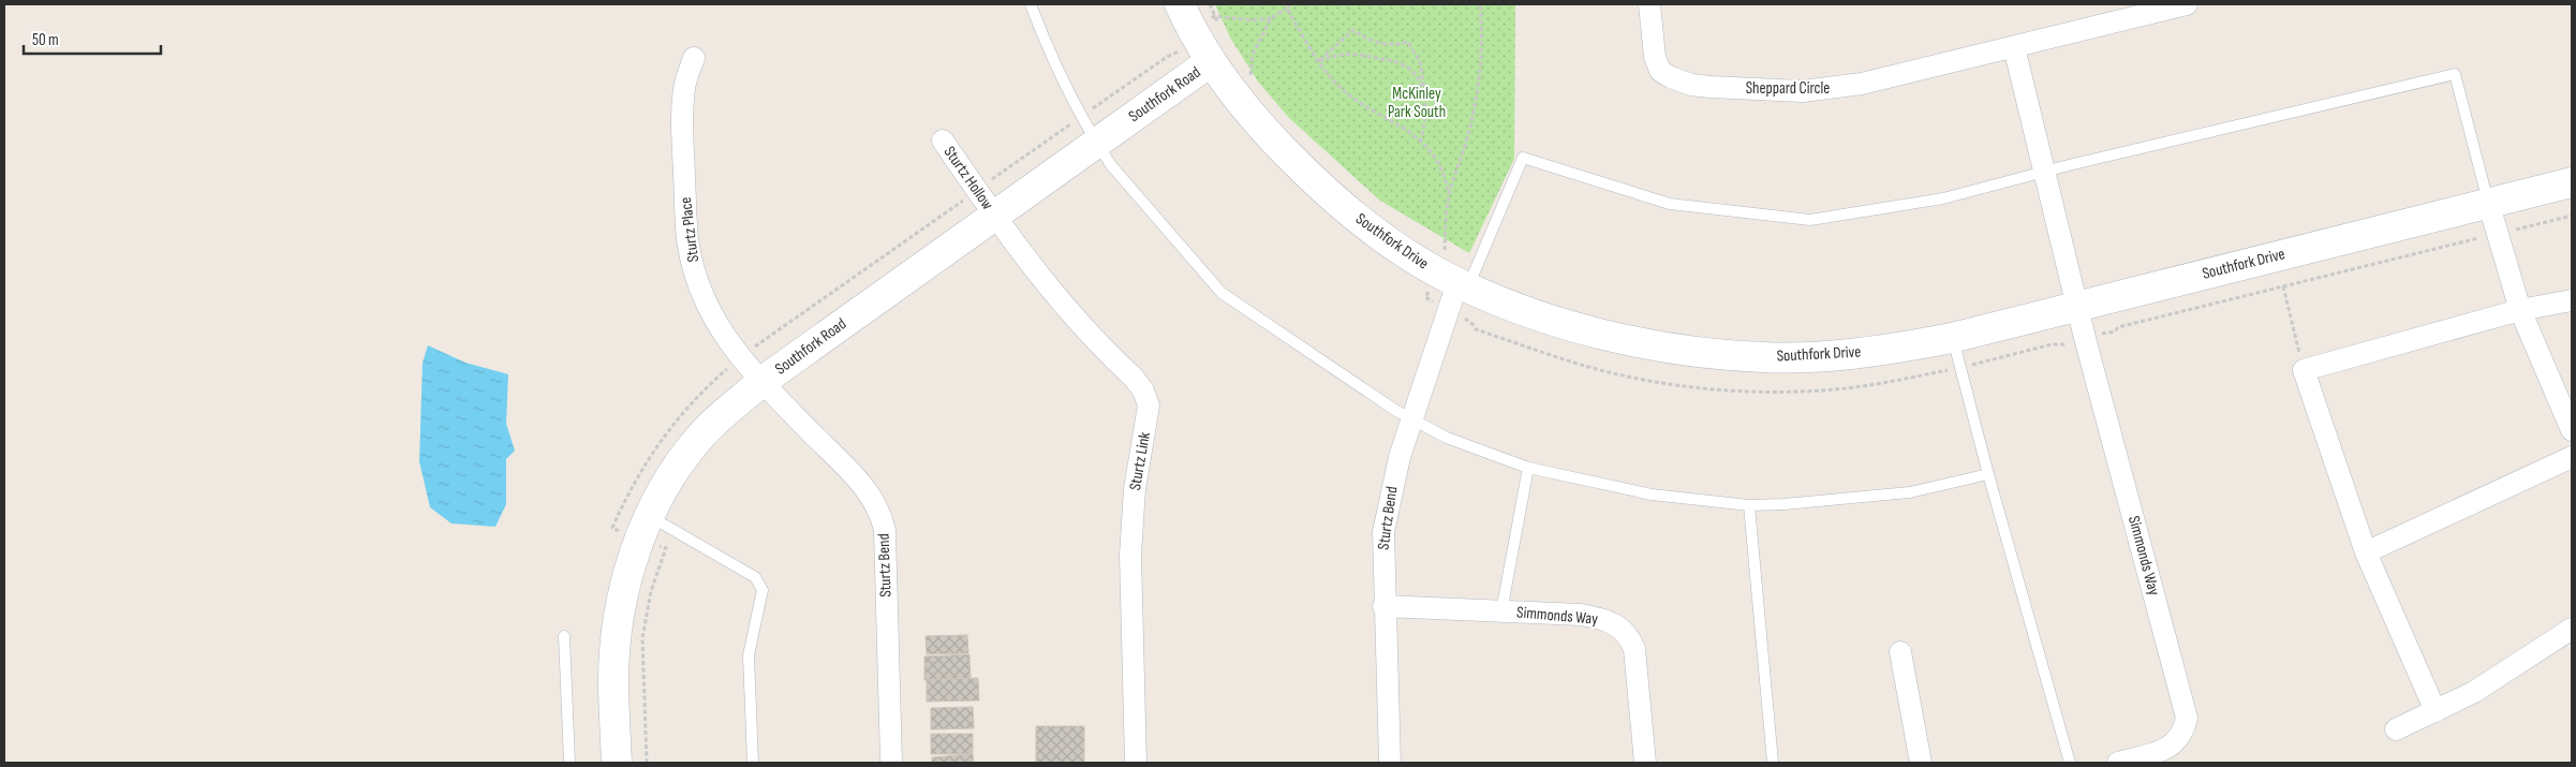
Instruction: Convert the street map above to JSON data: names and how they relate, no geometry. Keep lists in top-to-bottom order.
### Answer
{
  "streets": {
    "street": [
      "Sheppard Circle",
      "Southfork Road",
      "Sturtz Hollow",
      "Sturtz Place",
      "Southfork Drive",
      "Sturtz Link",
      "Sturtz Bend",
      "Simmonds Way"
    ]
  },
  "crossings": [
    ["Southfork Road", "Sturtz Hollow"],
    ["Southfork Road", "Sturtz Place"],
    ["Southfork Road", "Southfork Drive"],
    ["Southfork Road", "Sturtz Link"],
    ["Southfork Road", "Sturtz Bend"],
    ["Sturtz Hollow", "Sturtz Link"],
    ["Sturtz Place", "Sturtz Bend"],
    ["Southfork Drive", "Sturtz Bend"],
    ["Southfork Drive", "Simmonds Way"],
    ["Sturtz Bend", "Simmonds Way"]
  ],
  "parks": ["McKinley Park South"],
  "scale_bar": "50 m"
}
